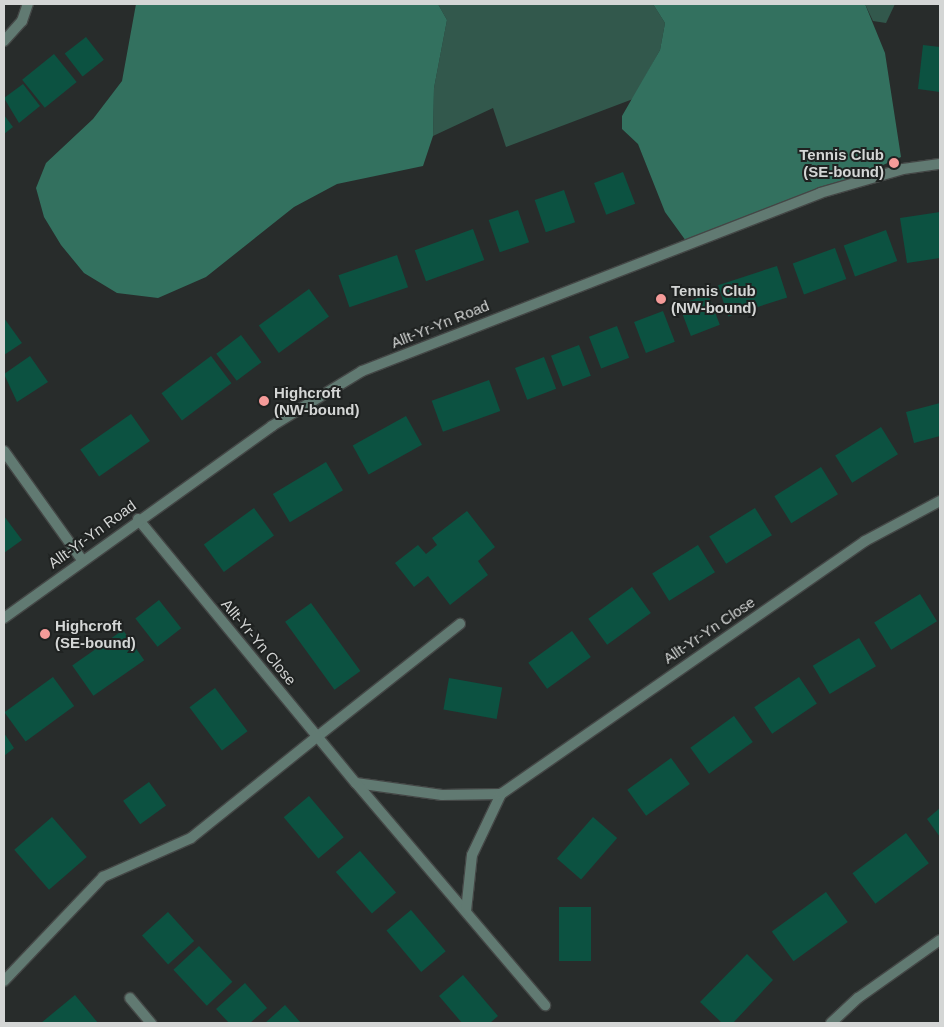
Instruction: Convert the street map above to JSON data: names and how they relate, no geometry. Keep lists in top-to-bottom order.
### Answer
{
  "streets": {
    "street": ["Allt-Yr-Yn Road", "Allt-Yr-Yn Close"]
  },
  "crossings": [
    ["Allt-Yr-Yn Road", "Allt-Yr-Yn Close"]
  ],
  "places": [
    "Tennis Club (SE-bound)",
    "Tennis Club (NW-bound)",
    "Highcroft (NW-bound)",
    "Highcroft (SE-bound)"
  ]
}
